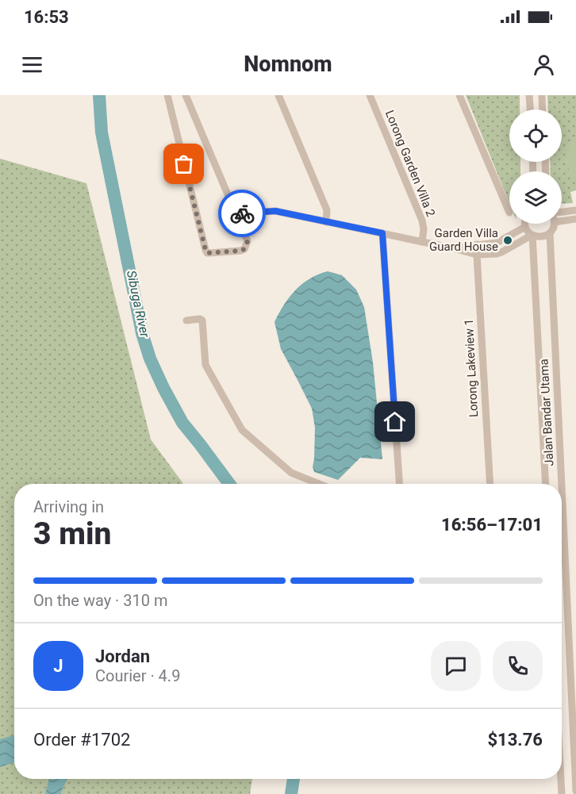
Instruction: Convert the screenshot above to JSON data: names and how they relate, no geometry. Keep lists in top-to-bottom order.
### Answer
{
  "streets": {
    "street": ["Lorong Garden Villa 2", "Lorong Lakeview 1", "Jalan Bandar Utama"]
  },
  "water": ["Sibuga River"],
  "places": ["Garden Villa Guard House"],
  "page": {
    "status": "16:53",
    "header": "Nomnom",
    "heading": ["3 min", "Arriving in", "16:56–17:01"],
    "panel": [
      "Jordan",
      "Courier · 4.9",
      "Order #1702",
      "$13.76"
    ],
    "bar": "On the way · 310 m",
    "round": "J"
  }
}
